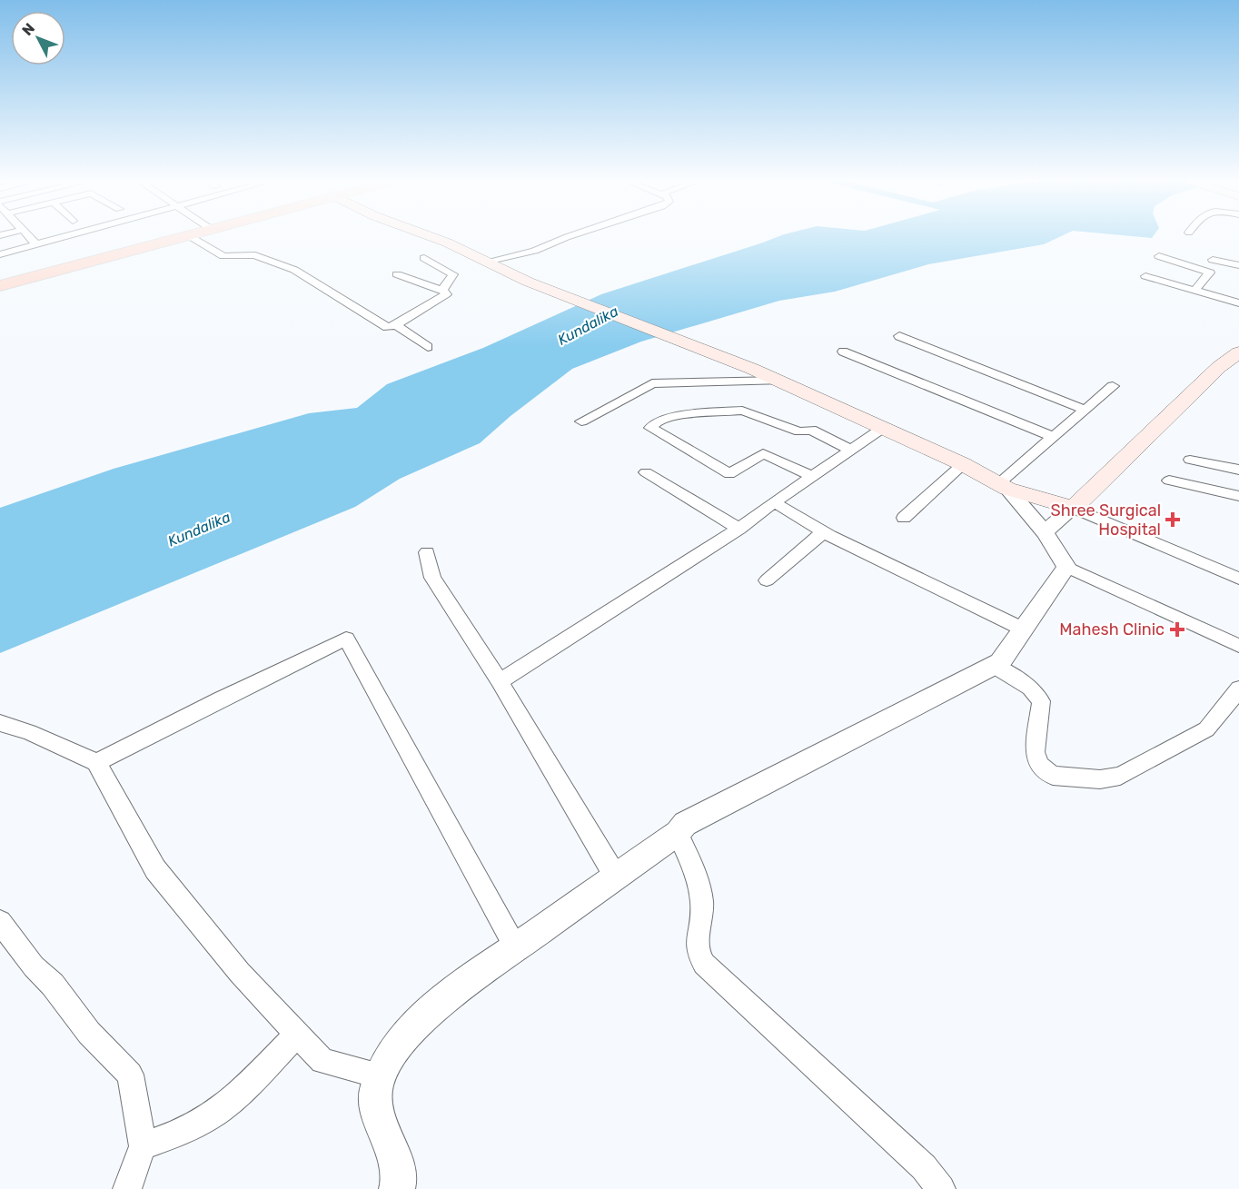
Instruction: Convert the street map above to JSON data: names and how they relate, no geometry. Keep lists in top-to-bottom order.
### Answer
{
  "water": ["Kundalika"],
  "places": {
    "health": ["Shree Surgical Hospital", "Mahesh Clinic"]
  },
  "north": "top left"
}
